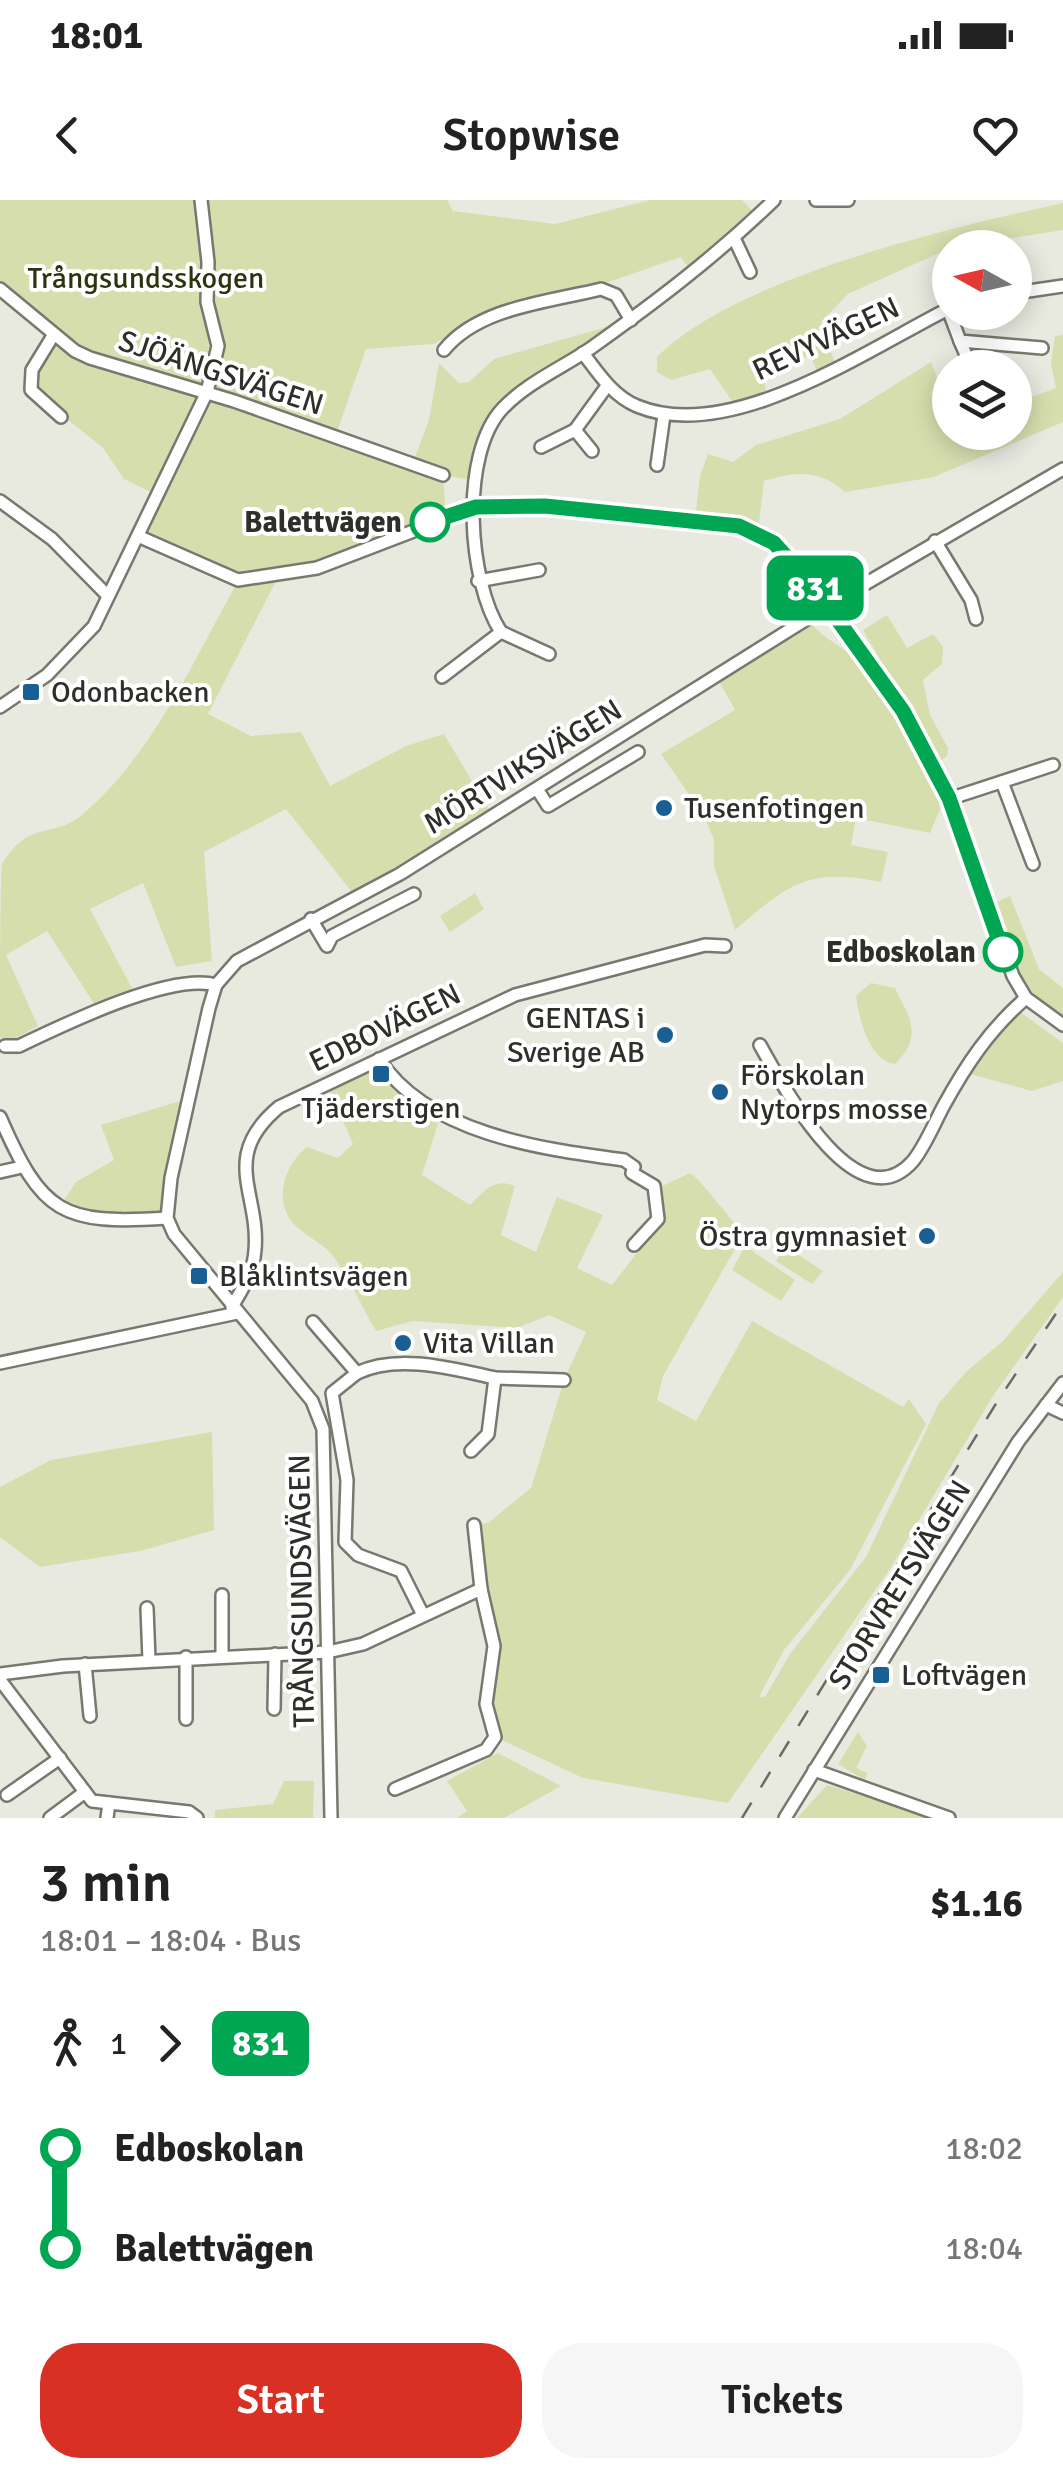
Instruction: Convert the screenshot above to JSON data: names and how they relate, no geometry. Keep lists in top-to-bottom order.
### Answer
{
  "streets": {
    "street": [
      "REVYVÄGEN",
      "SJÖÄNGSVÄGEN",
      "MÖRTVIKSVÄGEN",
      "EDBOVÄGEN",
      "STORVRETSVÄGEN",
      "TRÅNGSUNDSVÄGEN"
    ]
  },
  "crossings": [
    ["EDBOVÄGEN", "TRÅNGSUNDSVÄGEN"]
  ],
  "parks": ["Trångsundsskogen"],
  "places": {
    "other": [
      "Balettvägen",
      "Tusenfotingen",
      "Edboskolan",
      "GENTAS i Sverige AB",
      "Förskolan Nytorps mosse",
      "Östra gymnasiet",
      "Vita Villan"
    ],
    "transit": [
      "Odonbacken",
      "Tjäderstigen",
      "Blåklintsvägen",
      "Loftvägen"
    ]
  },
  "lines": ["bus line 831"],
  "north": "left",
  "page": {
    "status": "18:01",
    "header": "Stopwise",
    "on_map": "831",
    "heading": ["3 min", "18:01 – 18:04 · Bus", "$1.16"],
    "legs": ["1", "831"],
    "list": [
      {
        "name": "Edboskolan",
        "value": "18:02"
      },
      {
        "name": "Balettvägen",
        "value": "18:04"
      }
    ],
    "buttons": ["Start", "Tickets"]
  }
}
